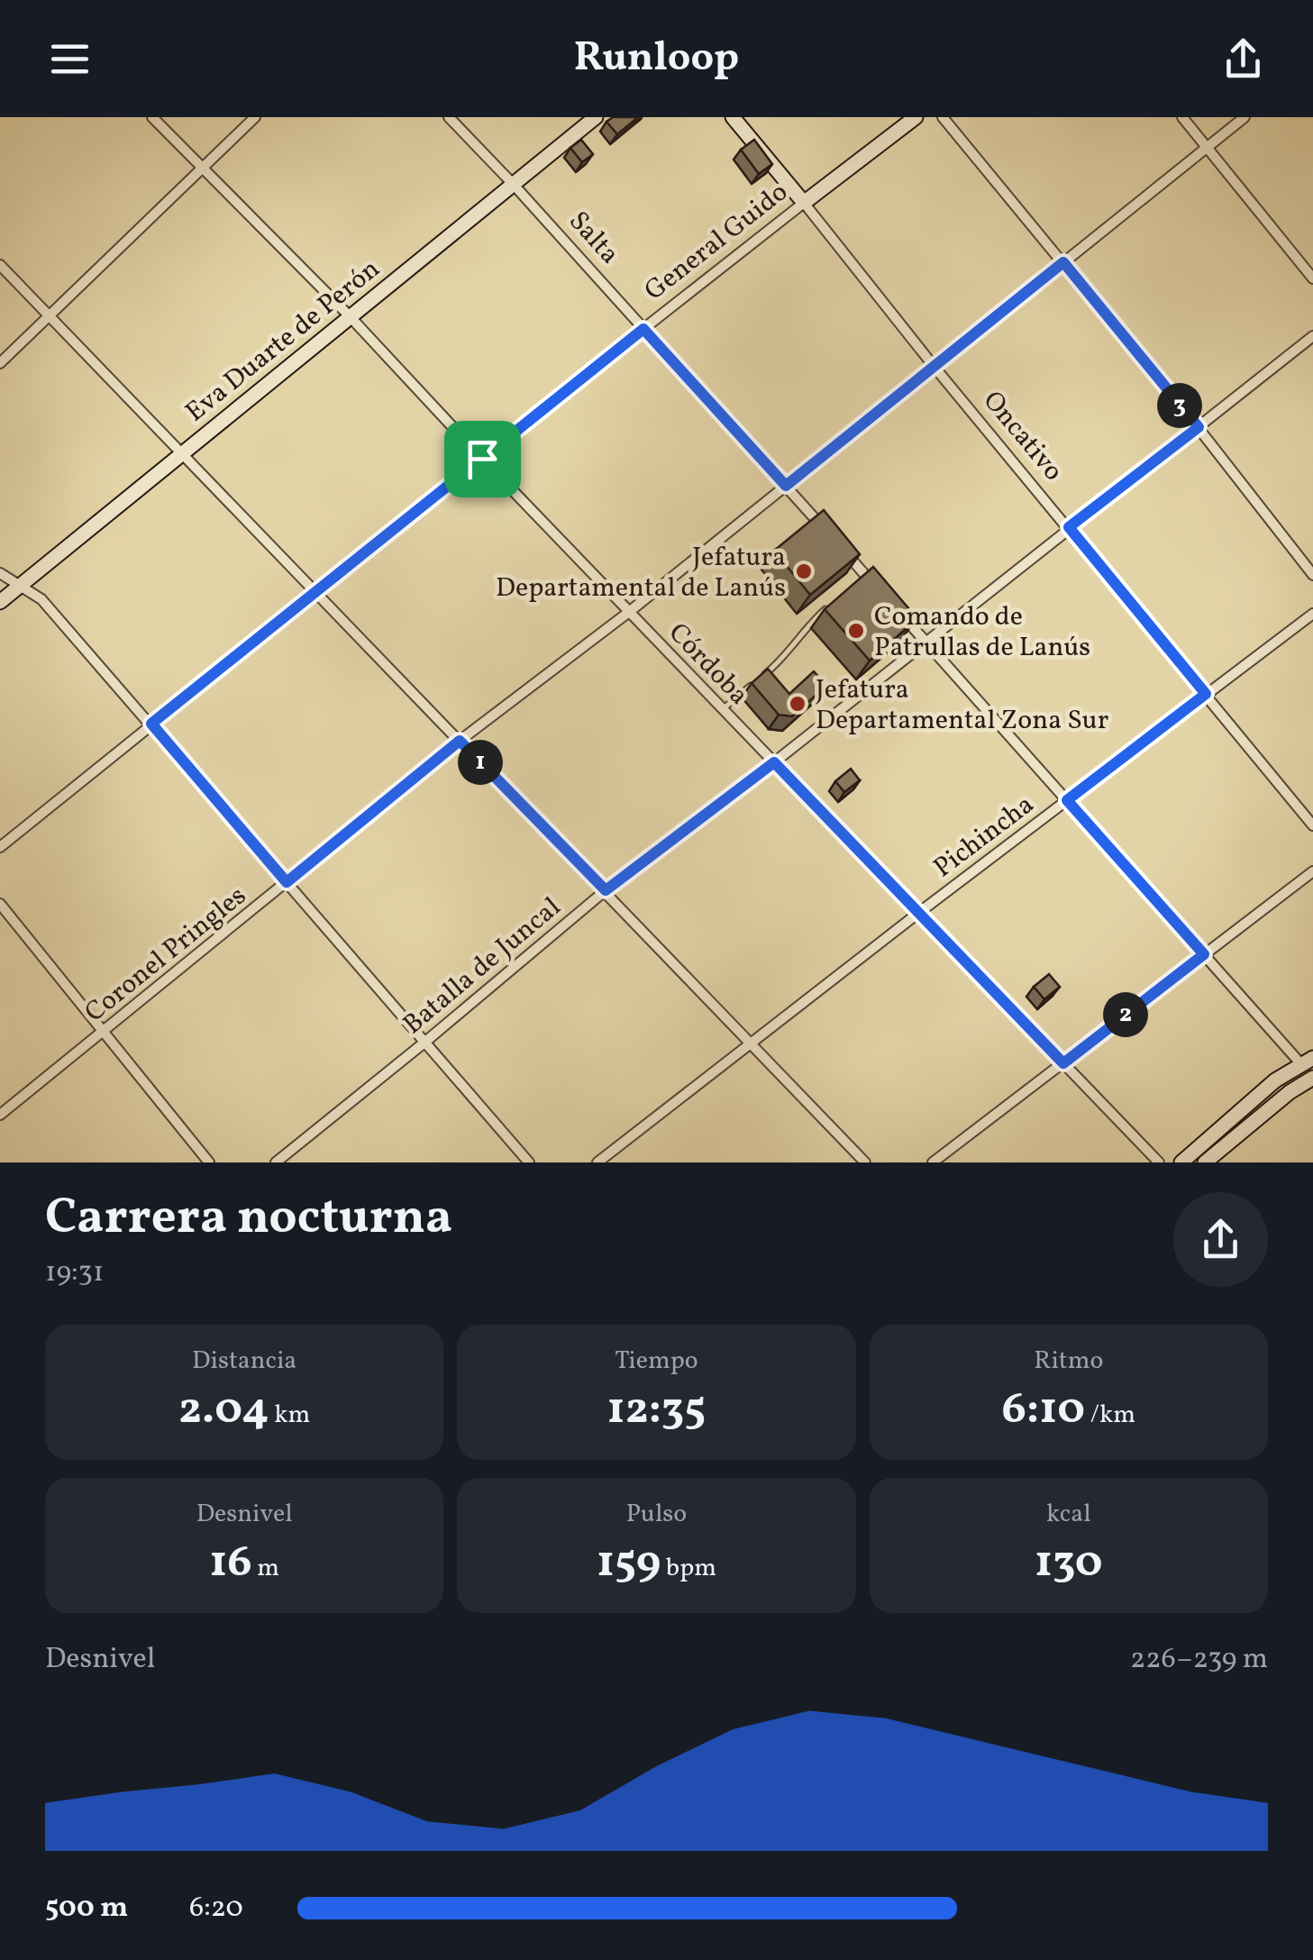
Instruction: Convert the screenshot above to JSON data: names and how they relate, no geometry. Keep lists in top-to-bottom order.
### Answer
{
  "streets": {
    "main road": ["General Guido", "Eva Duarte de Perón", "Oncativo"],
    "street": [
      "Salta",
      "Córdoba",
      "Pichincha",
      "Coronel Pringles",
      "Batalla de Juncal"
    ]
  },
  "crossings": [
    ["Salta", "General Guido"],
    ["Salta", "Eva Duarte de Perón"],
    ["Salta", "Coronel Pringles"],
    ["General Guido", "Oncativo"],
    ["General Guido", "Córdoba"],
    ["Eva Duarte de Perón", "Córdoba"],
    ["Oncativo", "Pichincha"],
    ["Oncativo", "Coronel Pringles"],
    ["Oncativo", "Batalla de Juncal"],
    ["Córdoba", "Pichincha"],
    ["Córdoba", "Coronel Pringles"],
    ["Córdoba", "Batalla de Juncal"]
  ],
  "places": ["Jefatura Departamental de Lanús", "Comando de Patrullas de Lanús", "Jefatura Departamental Zona Sur"],
  "page": {
    "header": "Runloop",
    "pins": ["3", "1", "2"],
    "heading": ["Carrera nocturna", "19:31"],
    "stats": [
      ["Distancia", "2.04 km"],
      ["Tiempo", "12:35"],
      ["Ritmo", "6:10 /km"],
      ["Desnivel", "16 m"],
      ["Pulso", "159 bpm"],
      ["kcal", "130"]
    ],
    "chart": ["Desnivel", "226–239 m"],
    "list": [
      {
        "name": "500 m",
        "note": "6:20"
      }
    ]
  }
}
